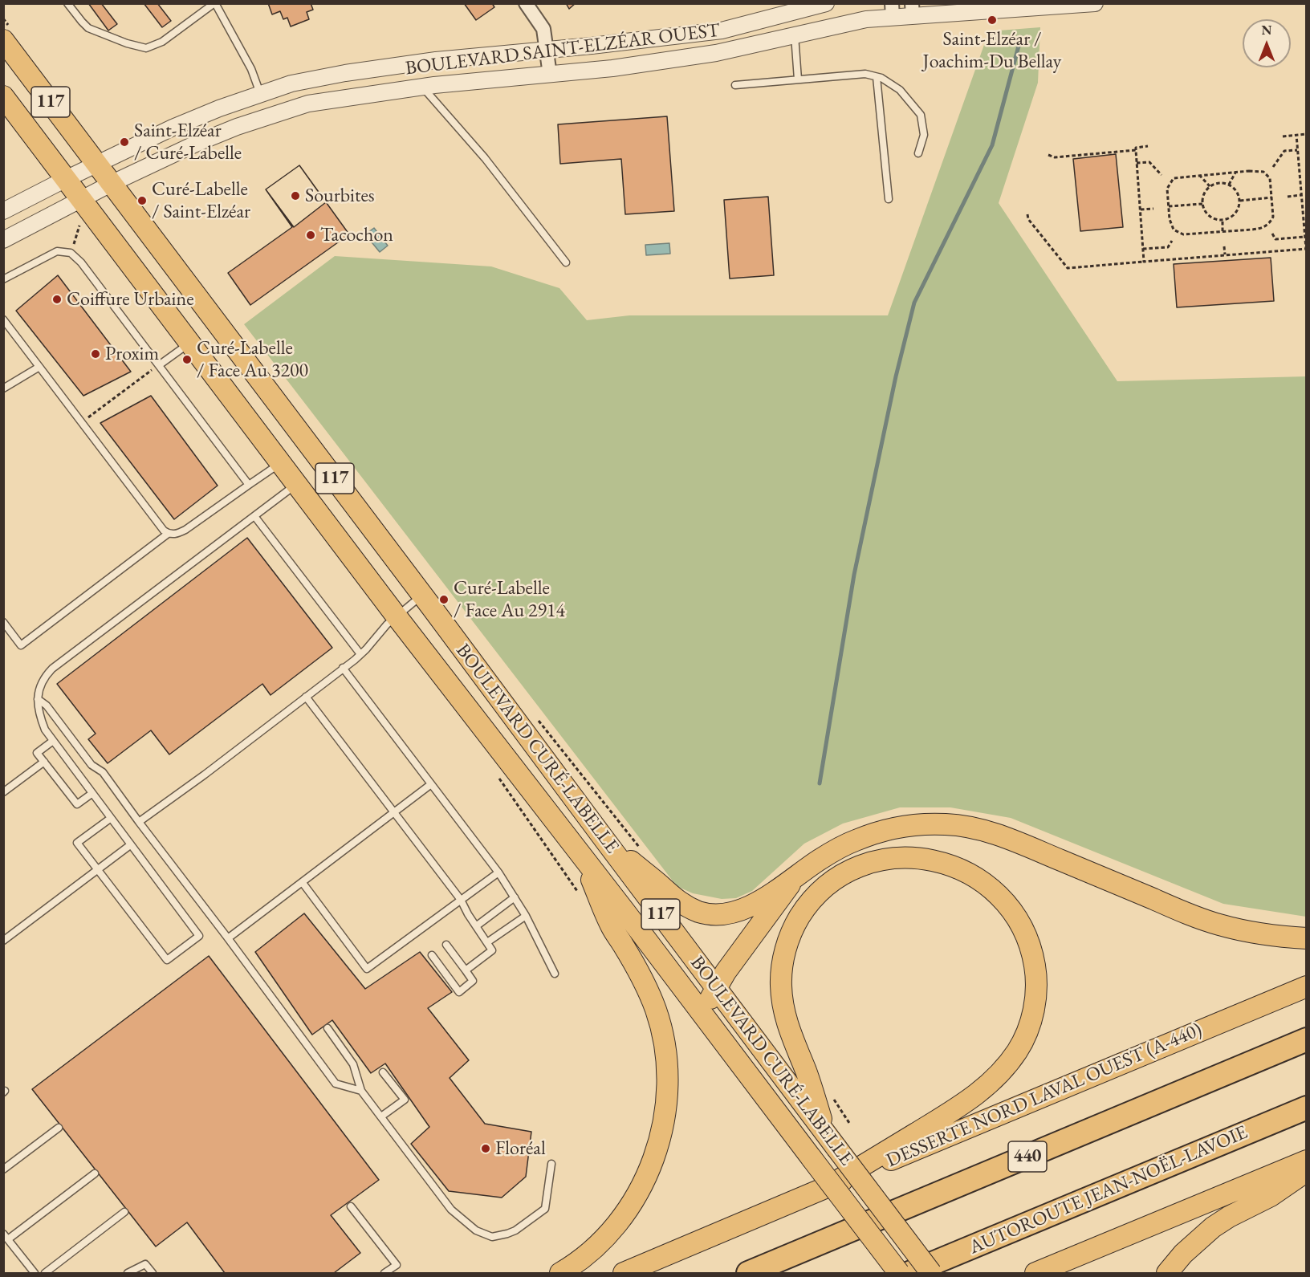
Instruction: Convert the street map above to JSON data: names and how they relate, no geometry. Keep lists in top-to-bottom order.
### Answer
{
  "streets": {
    "highway": ["440", "AUTOROUTE JEAN-NOËL-LAVOIE"],
    "main road": ["117", "BOULEVARD CURÉ-LABELLE", "DESSERTE NORD LAVAL OUEST (A-440)"],
    "street": ["BOULEVARD SAINT-ELZÉAR OUEST"]
  },
  "crossings": [
    ["BOULEVARD SAINT-ELZÉAR OUEST", "BOULEVARD CURÉ-LABELLE"]
  ],
  "places": [
    "Saint-Elzéar / Joachim-Du Bellay",
    "Saint-Elzéar / Curé-Labelle",
    "Sourbites",
    "Curé-Labelle / Saint-Elzéar",
    "Tacochon",
    "Coiffure Urbaine",
    "Proxim",
    "Curé-Labelle / Face Au 3200",
    "Curé-Labelle / Face Au 2914",
    "Floréal"
  ],
  "north": "top"
}
